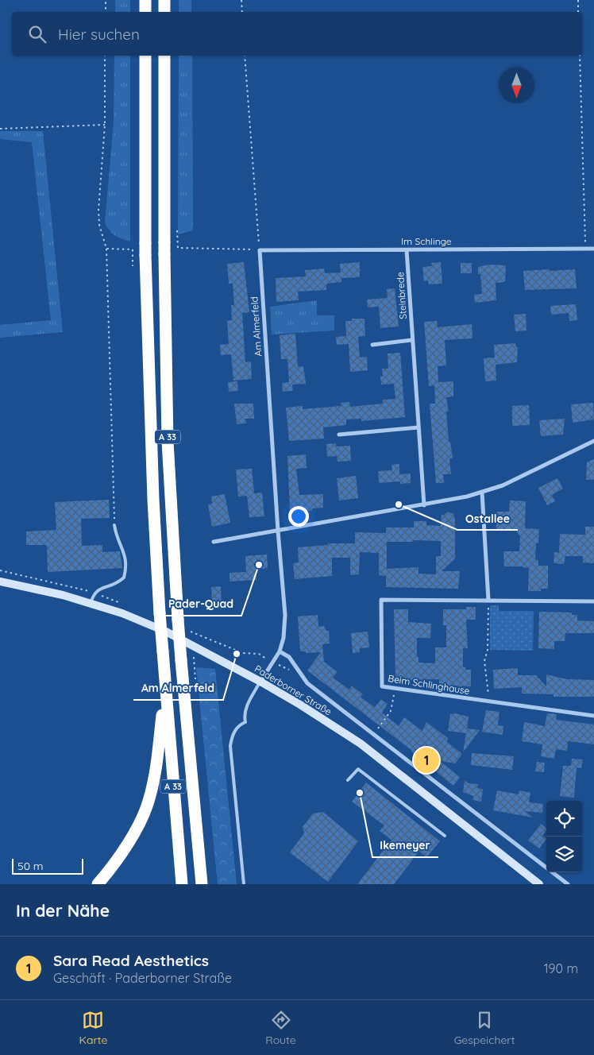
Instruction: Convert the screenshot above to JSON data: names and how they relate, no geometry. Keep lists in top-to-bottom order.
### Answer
{
  "streets": {
    "highway": ["A 33"],
    "street": [
      "Im Schlinge",
      "Steinbrede",
      "Am Almerfeld",
      "Beim Schlinghause",
      "Paderborner Straße"
    ]
  },
  "crossings": [
    ["Im Schlinge", "Steinbrede"],
    ["Im Schlinge", "Am Almerfeld"],
    ["Am Almerfeld", "Paderborner Straße"]
  ],
  "places": [
    "Ostallee",
    "Pader-Quad",
    "Am Almerfeld",
    "Ikemeyer"
  ],
  "scale_bar": "50 m",
  "north": "bottom",
  "page": {
    "search": "Hier suchen",
    "pins": "1",
    "scale": "50 m",
    "heading": "In der Nähe",
    "list": [
      {
        "mark": "1",
        "name": "Sara Read Aesthetics",
        "note": "Geschäft · Paderborner Straße",
        "value": "190 m"
      }
    ],
    "nav": ["Karte", "Route", "Gespeichert"]
  }
}
